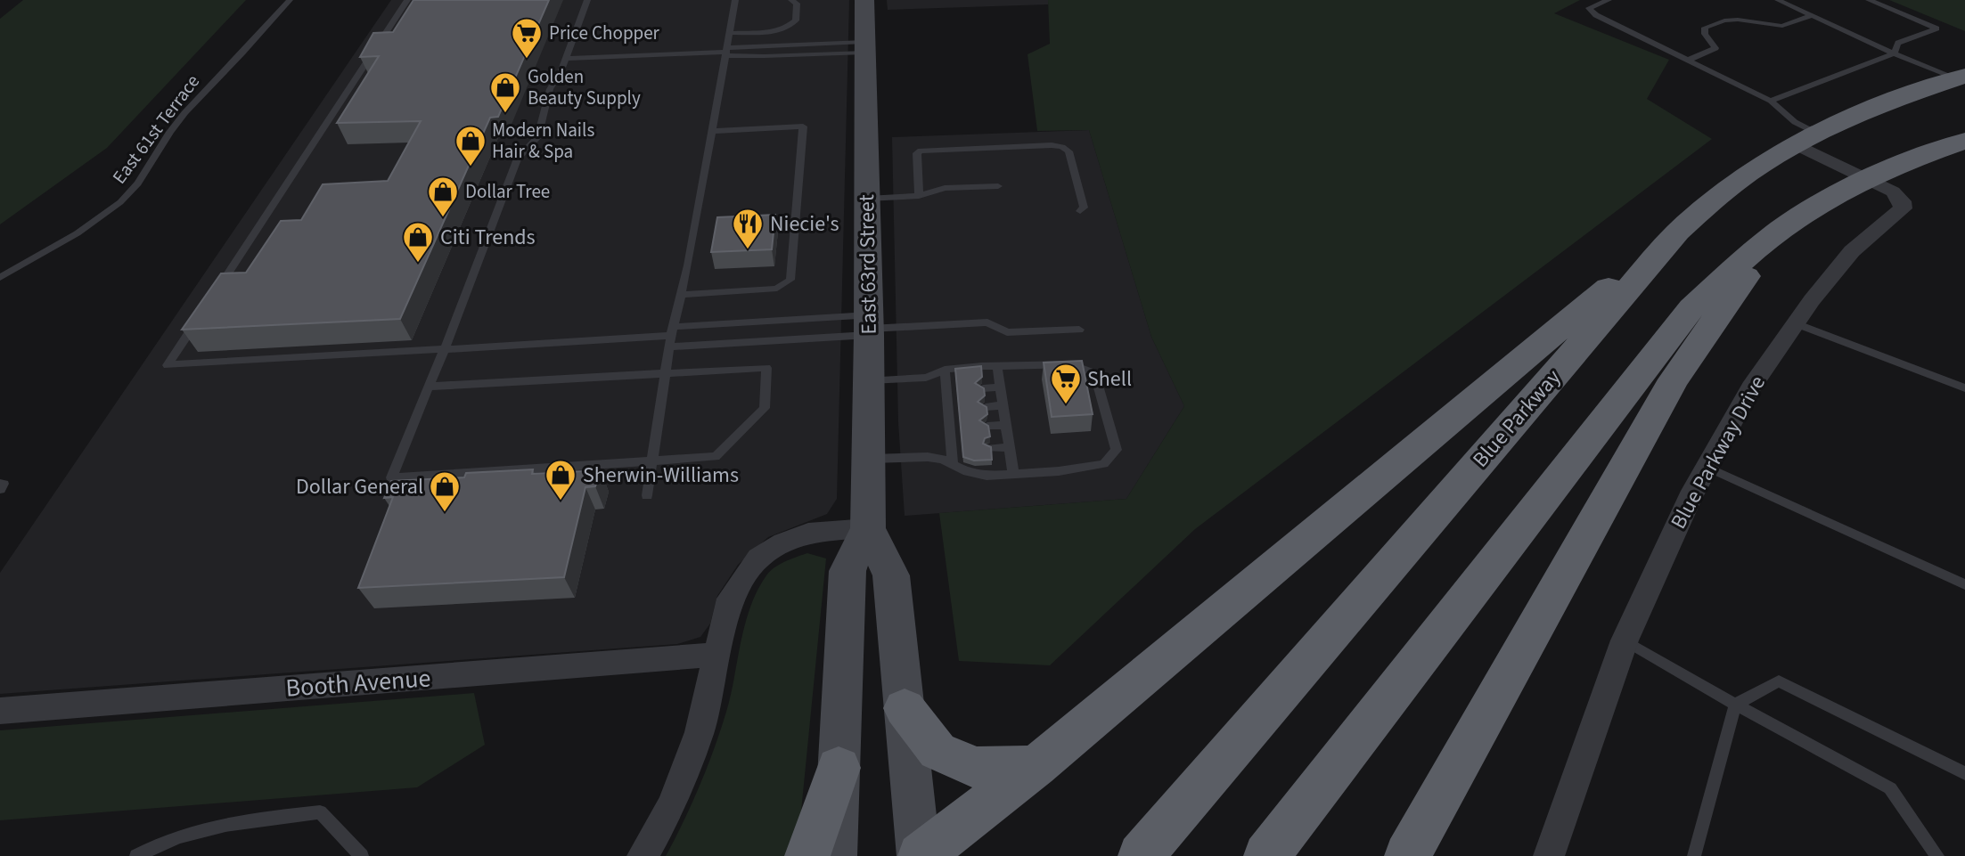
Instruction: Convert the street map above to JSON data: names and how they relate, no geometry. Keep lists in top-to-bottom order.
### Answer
{
  "streets": {
    "highway": ["Blue Parkway"],
    "main road": ["East 63rd Street"],
    "street": ["Blue Parkway Drive", "Booth Avenue"],
    "lane": ["East 61st Terrace"]
  },
  "crossings": [
    ["Blue Parkway", "Blue Parkway Drive"]
  ],
  "places": {
    "supermarket": ["Price Chopper", "Shell"],
    "shop": [
      "Golden Beauty Supply",
      "Modern Nails Hair & Spa",
      "Dollar Tree",
      "Citi Trends",
      "Sherwin-Williams",
      "Dollar General"
    ],
    "restaurant": ["Niecie's"]
  }
}
